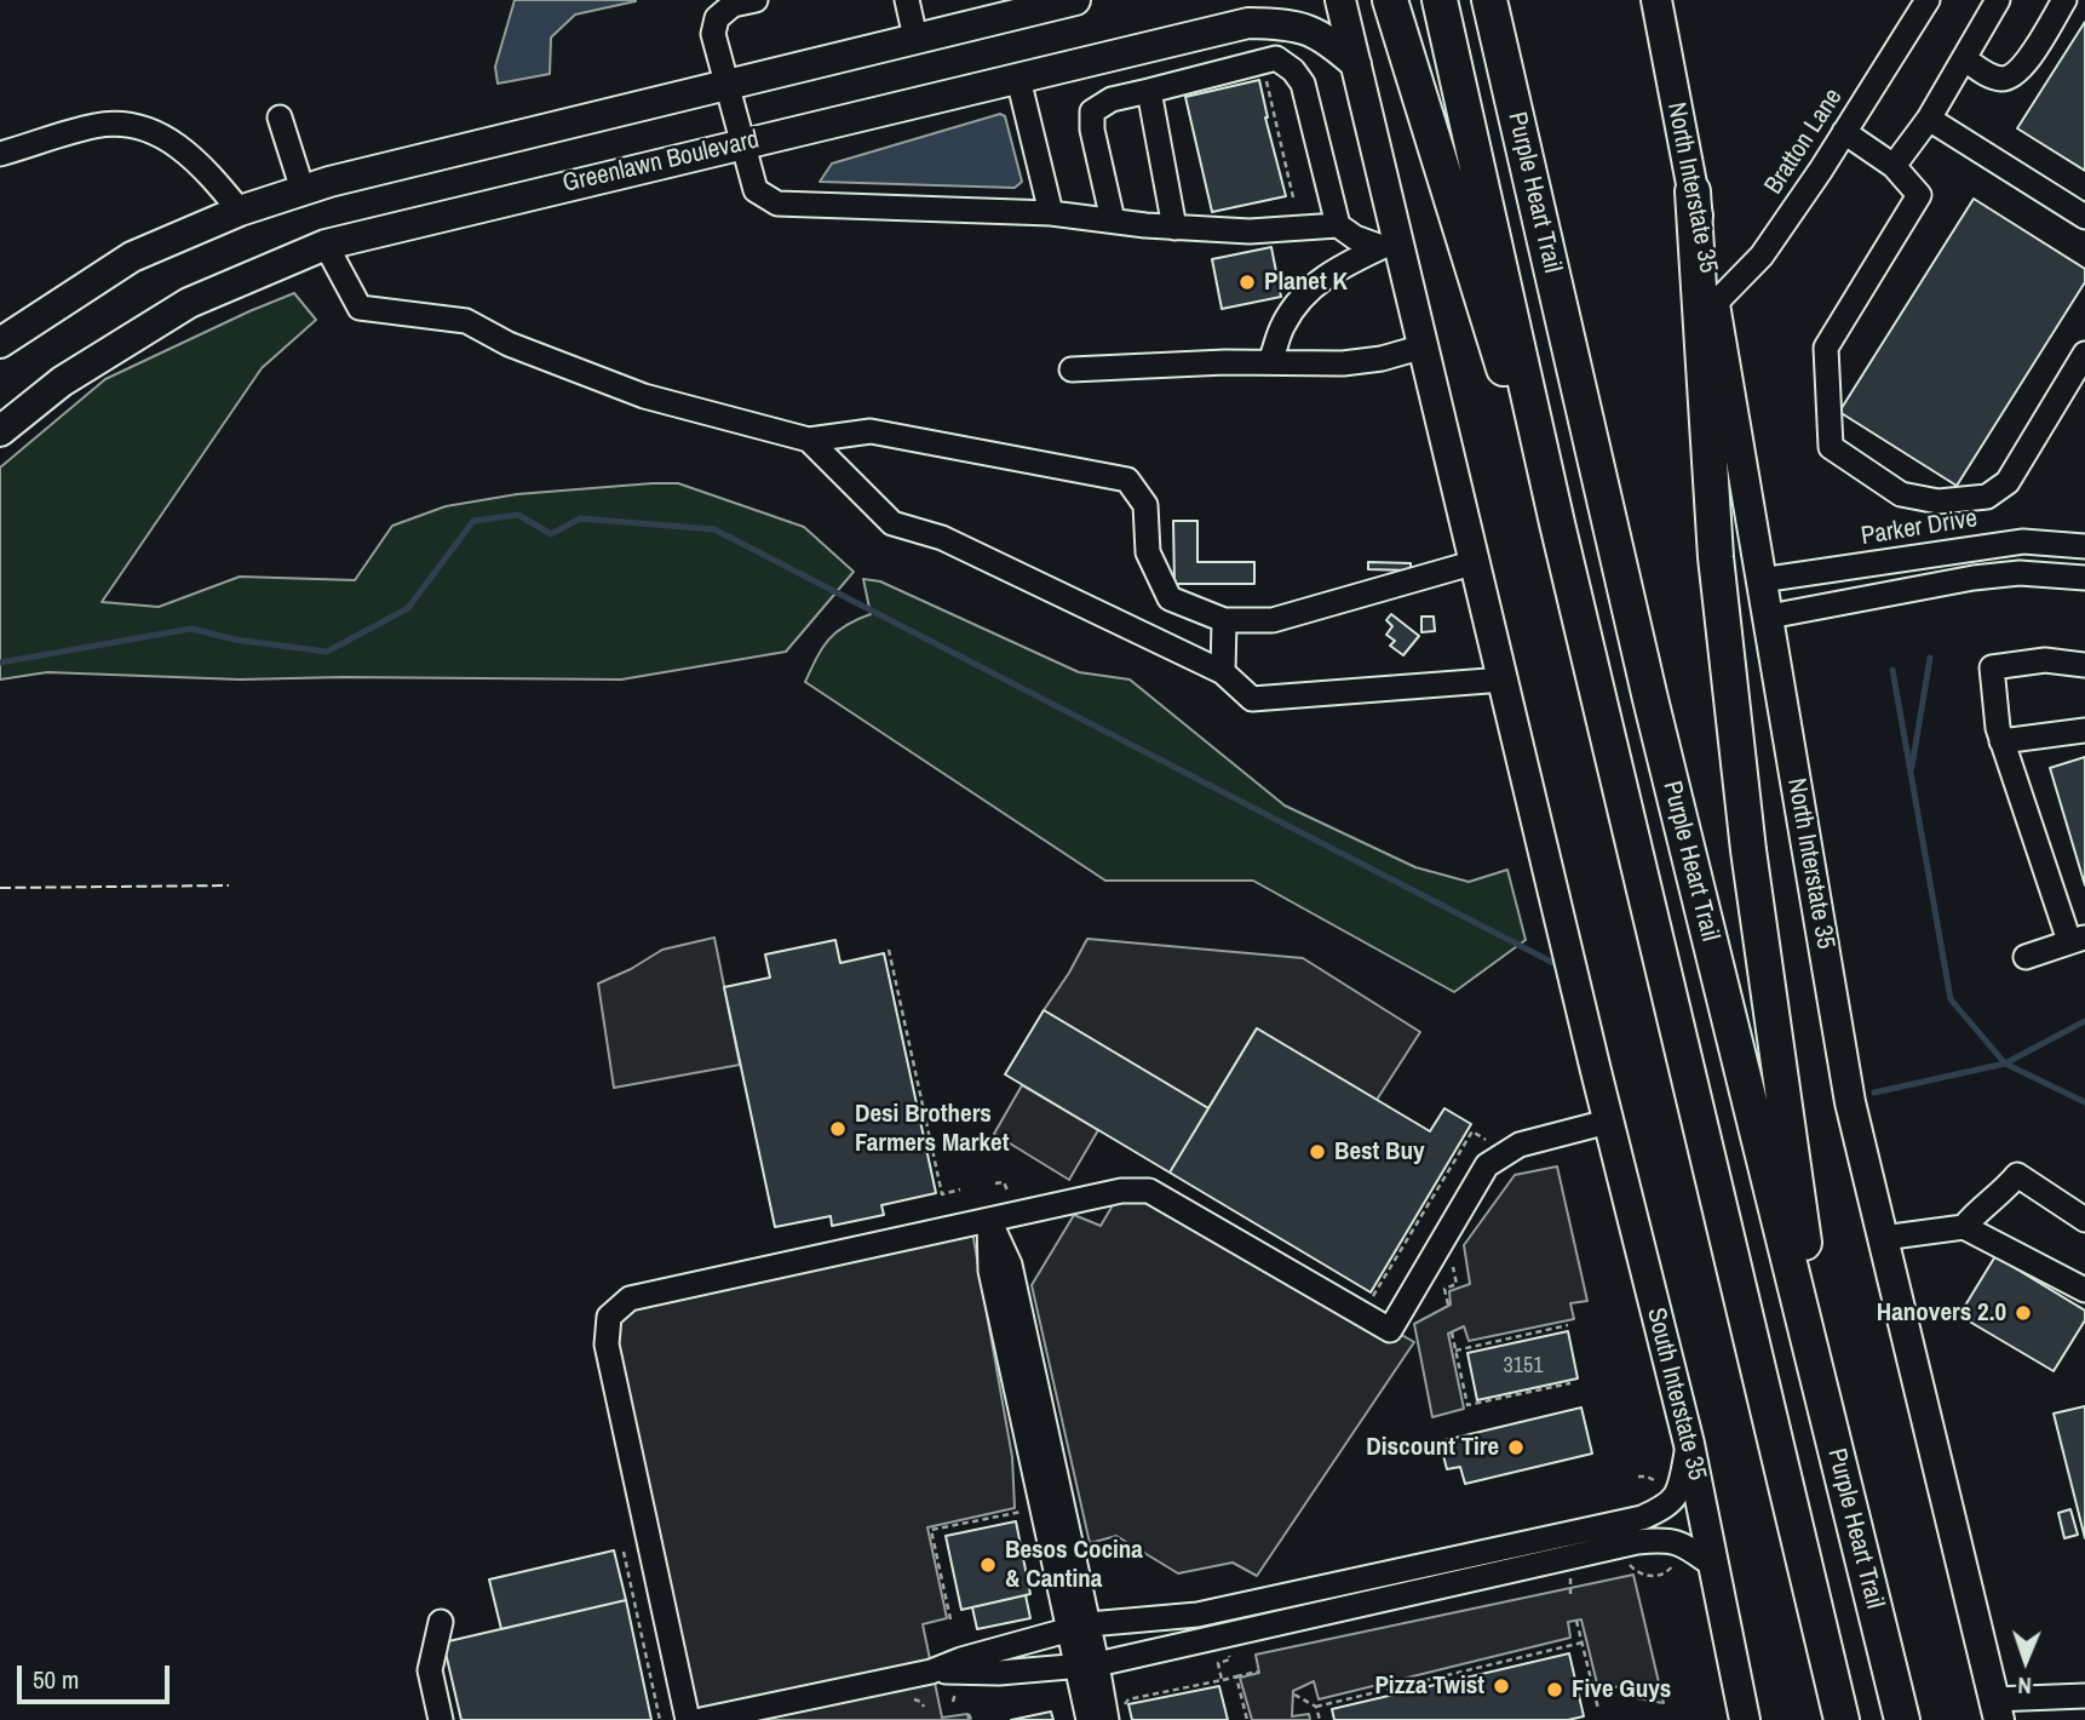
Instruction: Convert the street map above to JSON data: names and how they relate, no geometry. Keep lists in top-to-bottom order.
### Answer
{
  "streets": {
    "highway": ["Purple Heart Trail"],
    "main road": ["Greenlawn Boulevard", "North Interstate 35", "South Interstate 35"],
    "street": ["Bratton Lane", "Parker Drive"]
  },
  "crossings": [
    ["Bratton Lane", "North Interstate 35"],
    ["North Interstate 35", "Parker Drive"]
  ],
  "places": [
    "Planet K",
    "Desi Brothers Farmers Market",
    "Best Buy",
    "Hanovers 2.0",
    "Discount Tire",
    "Besos Cocina & Cantina",
    "Pizza Twist",
    "Five Guys"
  ],
  "house_numbers": ["3151"],
  "scale_bar": "50 m",
  "north": "bottom"
}
